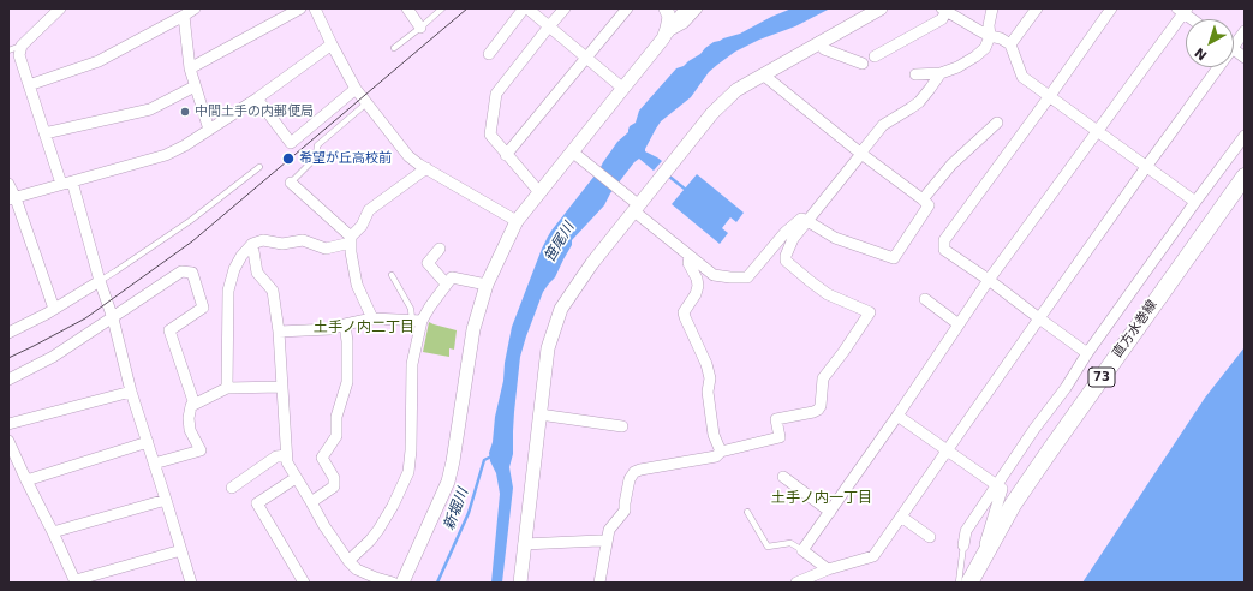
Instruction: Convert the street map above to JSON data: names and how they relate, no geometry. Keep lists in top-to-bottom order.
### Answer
{
  "streets": {
    "main road": ["直方水巻線", "73"]
  },
  "districts": ["土手ノ内二丁目", "土手ノ内一丁目"],
  "water": ["笹尾川", "新堀川"],
  "places": ["中間土手の内郵便局", "希望が丘高校前"],
  "north": "bottom left"
}
